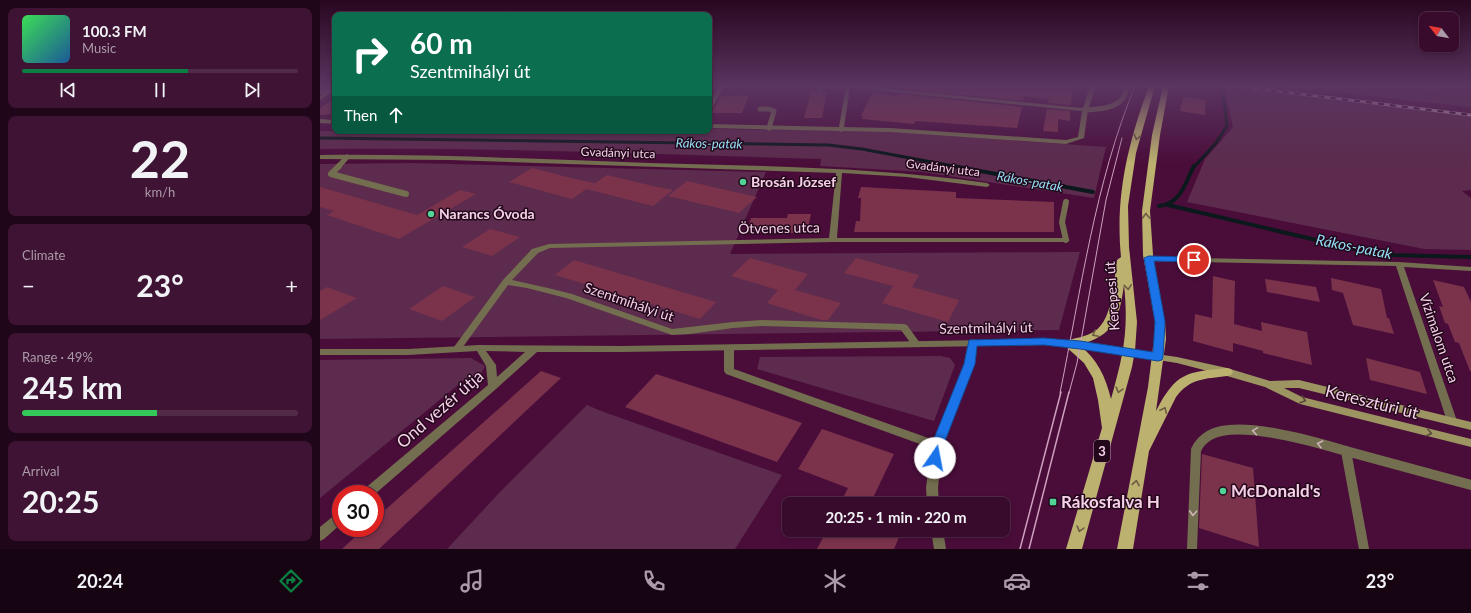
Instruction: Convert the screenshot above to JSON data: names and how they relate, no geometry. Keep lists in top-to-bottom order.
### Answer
{
  "streets": {
    "main road": ["Kerepesi út", "Keresztúri út", "3"],
    "street": [
      "Gvadányi utca",
      "Ötvenes utca",
      "Szentmihályi út",
      "Vízimalom utca",
      "Ond vezér útja"
    ]
  },
  "crossings": [
    ["Ötvenes utca", "Szentmihályi út"],
    ["Kerepesi út", "Szentmihályi út"],
    ["Kerepesi út", "Keresztúri út"],
    ["Szentmihályi út", "Keresztúri út"],
    ["Szentmihályi út", "Ond vezér útja"],
    ["Vízimalom utca", "Keresztúri út"]
  ],
  "water": ["Rákos-patak"],
  "places": {
    "other": ["Brosán József", "Narancs Óvoda", "McDonald's"],
    "transit": ["Rákosfalva H"]
  },
  "north": "top left",
  "page": {
    "turn": ["60 m", "Szentmihályi út"],
    "song": ["100.3 FM", "Music"],
    "then": "Then",
    "tile": [
      ["22", "km/h"],
      "Climate",
      ["Range · 49%", "245 km"],
      ["Arrival", "20:25"]
    ],
    "heat": ["−", "23°", "+"],
    "limit": "30",
    "trip": "20:25 · 1 min · 220 m",
    "tabs": ["20:24", "23°"]
  }
}
